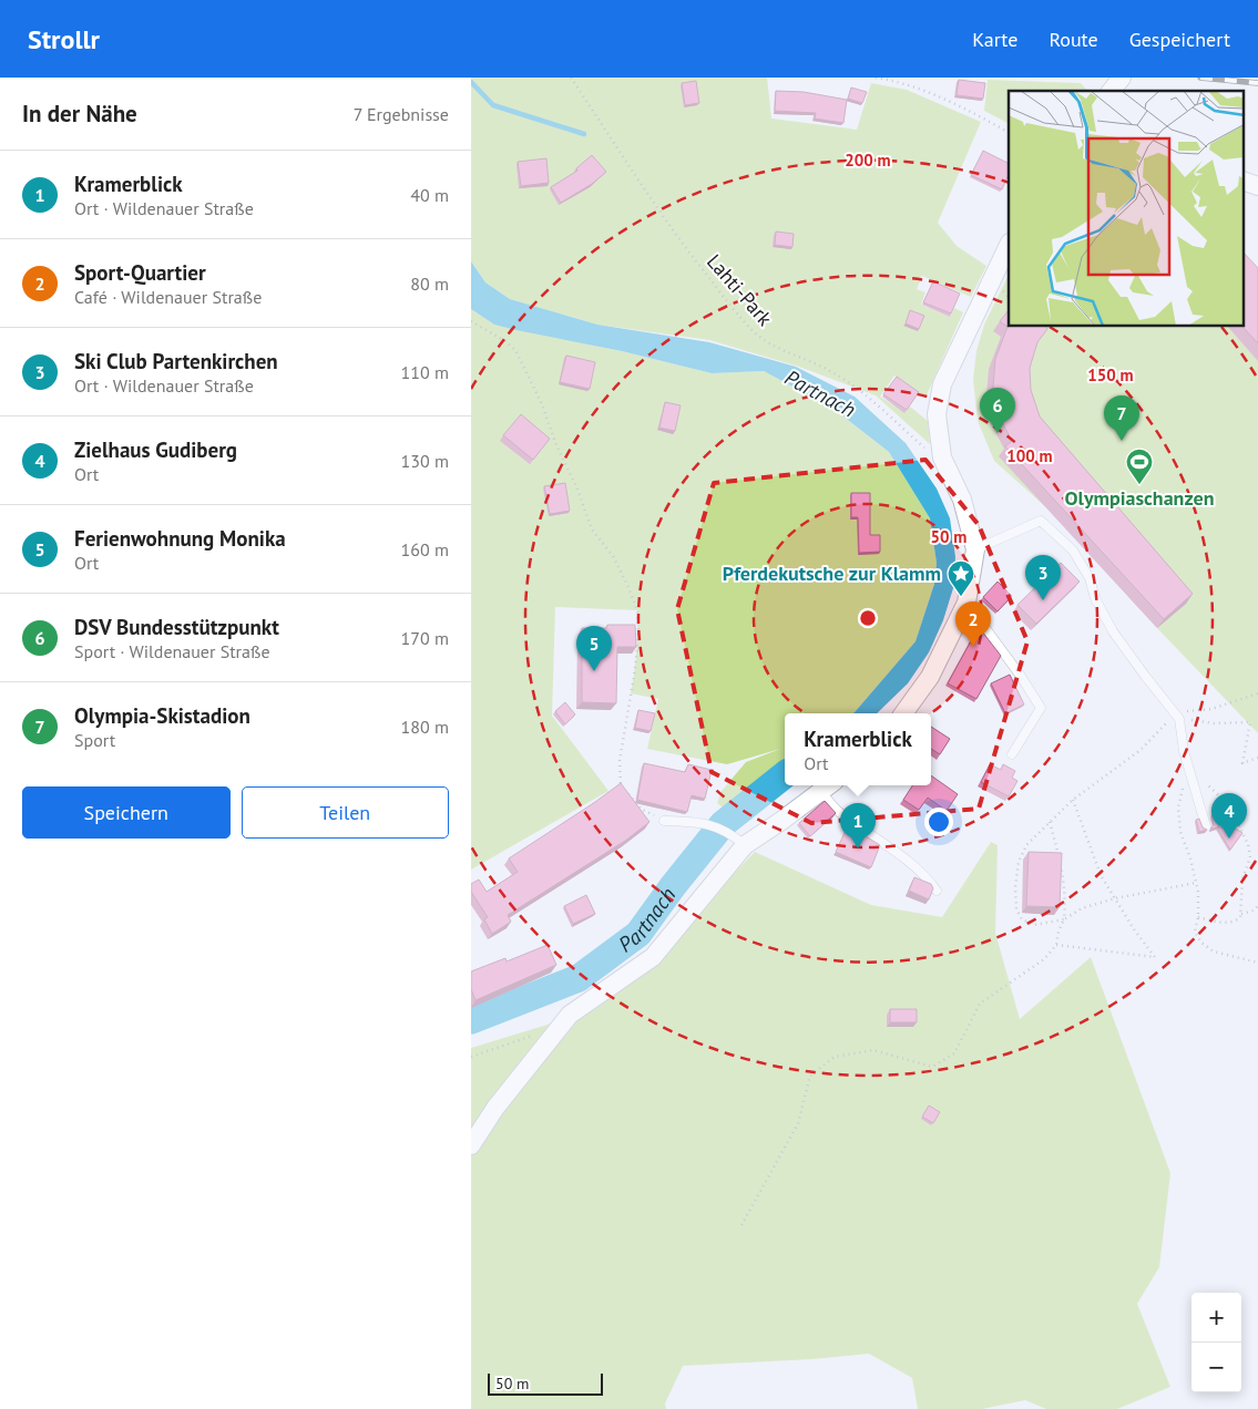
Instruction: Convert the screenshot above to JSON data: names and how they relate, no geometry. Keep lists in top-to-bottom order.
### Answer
{
  "streets": {
    "path": ["Lahti-Park"]
  },
  "water": ["Partnach"],
  "places": {
    "sports": ["Olympiaschanzen"],
    "place": ["Pferdekutsche zur Klamm"]
  },
  "scale_bar": "50 m",
  "page": {
    "header": "Strollr",
    "nav": ["Karte", "Route", "Gespeichert"],
    "heading": ["In der Nähe", "7 Ergebnisse"],
    "list": [
      {
        "mark": "1",
        "name": "Kramerblick",
        "note": "Ort · Wildenauer Straße",
        "value": "40 m"
      },
      {
        "mark": "2",
        "name": "Sport-Quartier",
        "note": "Café · Wildenauer Straße",
        "value": "80 m"
      },
      {
        "mark": "3",
        "name": "Ski Club Partenkirchen",
        "note": "Ort · Wildenauer Straße",
        "value": "110 m"
      },
      {
        "mark": "4",
        "name": "Zielhaus Gudiberg",
        "note": "Ort",
        "value": "130 m"
      },
      {
        "mark": "5",
        "name": "Ferienwohnung Monika",
        "note": "Ort",
        "value": "160 m"
      },
      {
        "mark": "6",
        "name": "DSV Bundesstützpunkt",
        "note": "Sport · Wildenauer Straße",
        "value": "170 m"
      },
      {
        "mark": "7",
        "name": "Olympia-Skistadion",
        "note": "Sport",
        "value": "180 m"
      }
    ],
    "pins": [
      "6",
      "7",
      "3",
      "2",
      "5",
      "4",
      "1"
    ],
    "popup": ["Kramerblick", "Ort"],
    "buttons": ["Speichern", "Teilen"],
    "map_buttons": ["+", "−"],
    "scale": "50 m"
  },
  "rings": [
    "200 m",
    "150 m",
    "100 m",
    "50 m"
  ]
}
